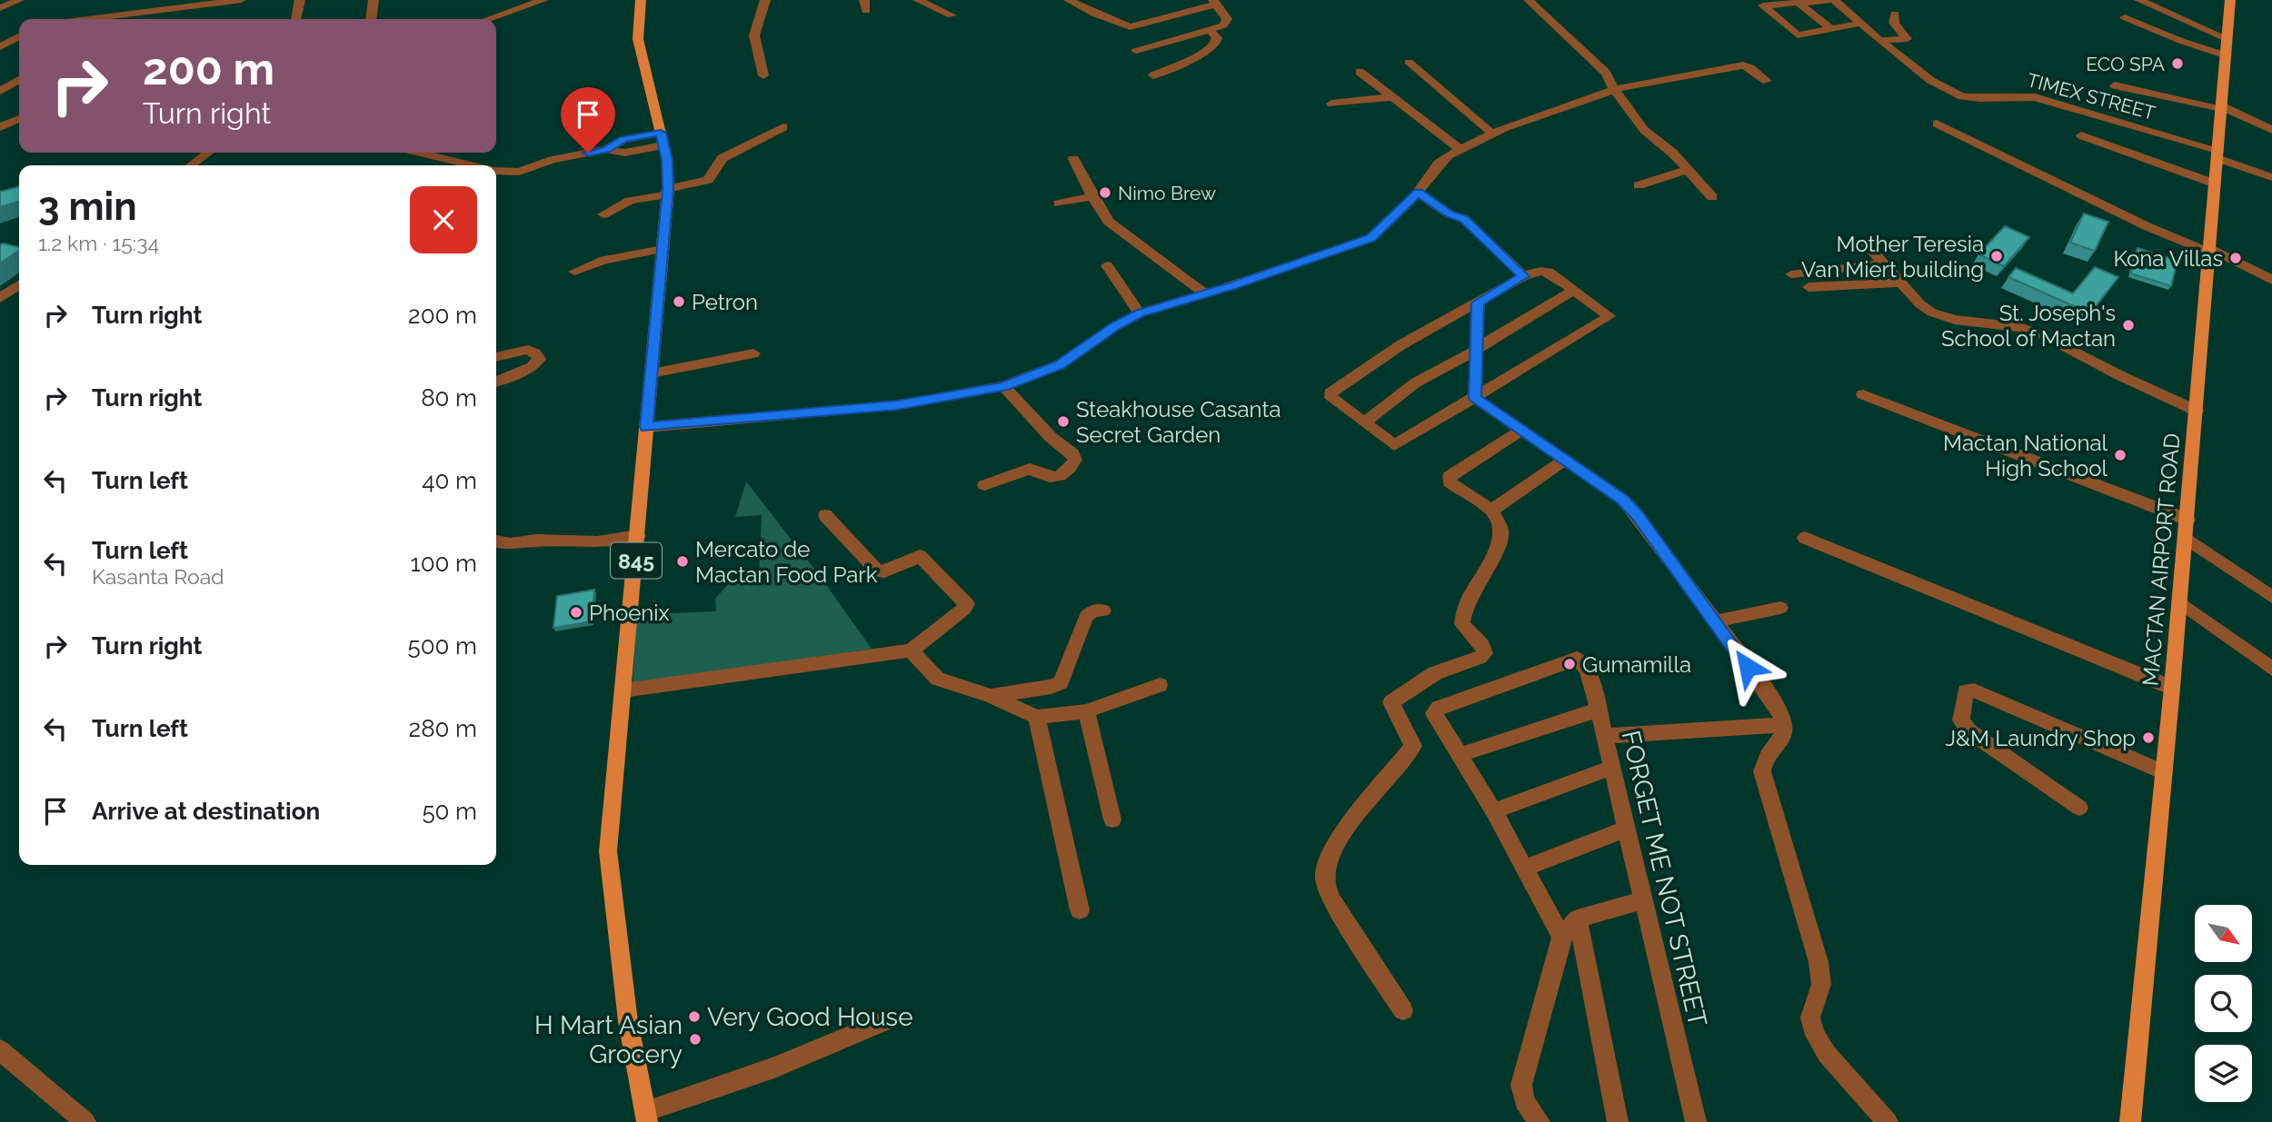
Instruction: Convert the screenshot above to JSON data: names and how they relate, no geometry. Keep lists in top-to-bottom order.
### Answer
{
  "streets": {
    "main road": ["MACTAN AIRPORT ROAD", "845"],
    "street": ["TIMEX STREET", "FORGET ME NOT STREET"]
  },
  "crossings": [
    ["TIMEX STREET", "MACTAN AIRPORT ROAD"]
  ],
  "places": [
    "ECO SPA",
    "Nimo Brew",
    "Mother Teresia Van Miert building",
    "Kona Villas",
    "Petron",
    "St. Joseph's School of Mactan",
    "Steakhouse Casanta Secret Garden",
    "Mactan National High School",
    "Mercato de Mactan Food Park",
    "Phoenix",
    "Gumamilla",
    "J&M Laundry Shop",
    "Very Good House",
    "H Mart Asian Grocery"
  ],
  "north": "bottom right",
  "page": {
    "turn": ["200 m", "Turn right"],
    "heading": ["3 min", "1.2 km · 15:34"],
    "list": [
      {
        "name": "Turn right",
        "value": "200 m"
      },
      {
        "name": "Turn right",
        "value": "80 m"
      },
      {
        "name": "Turn left",
        "value": "40 m"
      },
      {
        "name": "Turn left",
        "note": "Kasanta Road",
        "value": "100 m"
      },
      {
        "name": "Turn right",
        "value": "500 m"
      },
      {
        "name": "Turn left",
        "value": "280 m"
      },
      {
        "name": "Arrive at destination",
        "value": "50 m"
      }
    ]
  }
}
